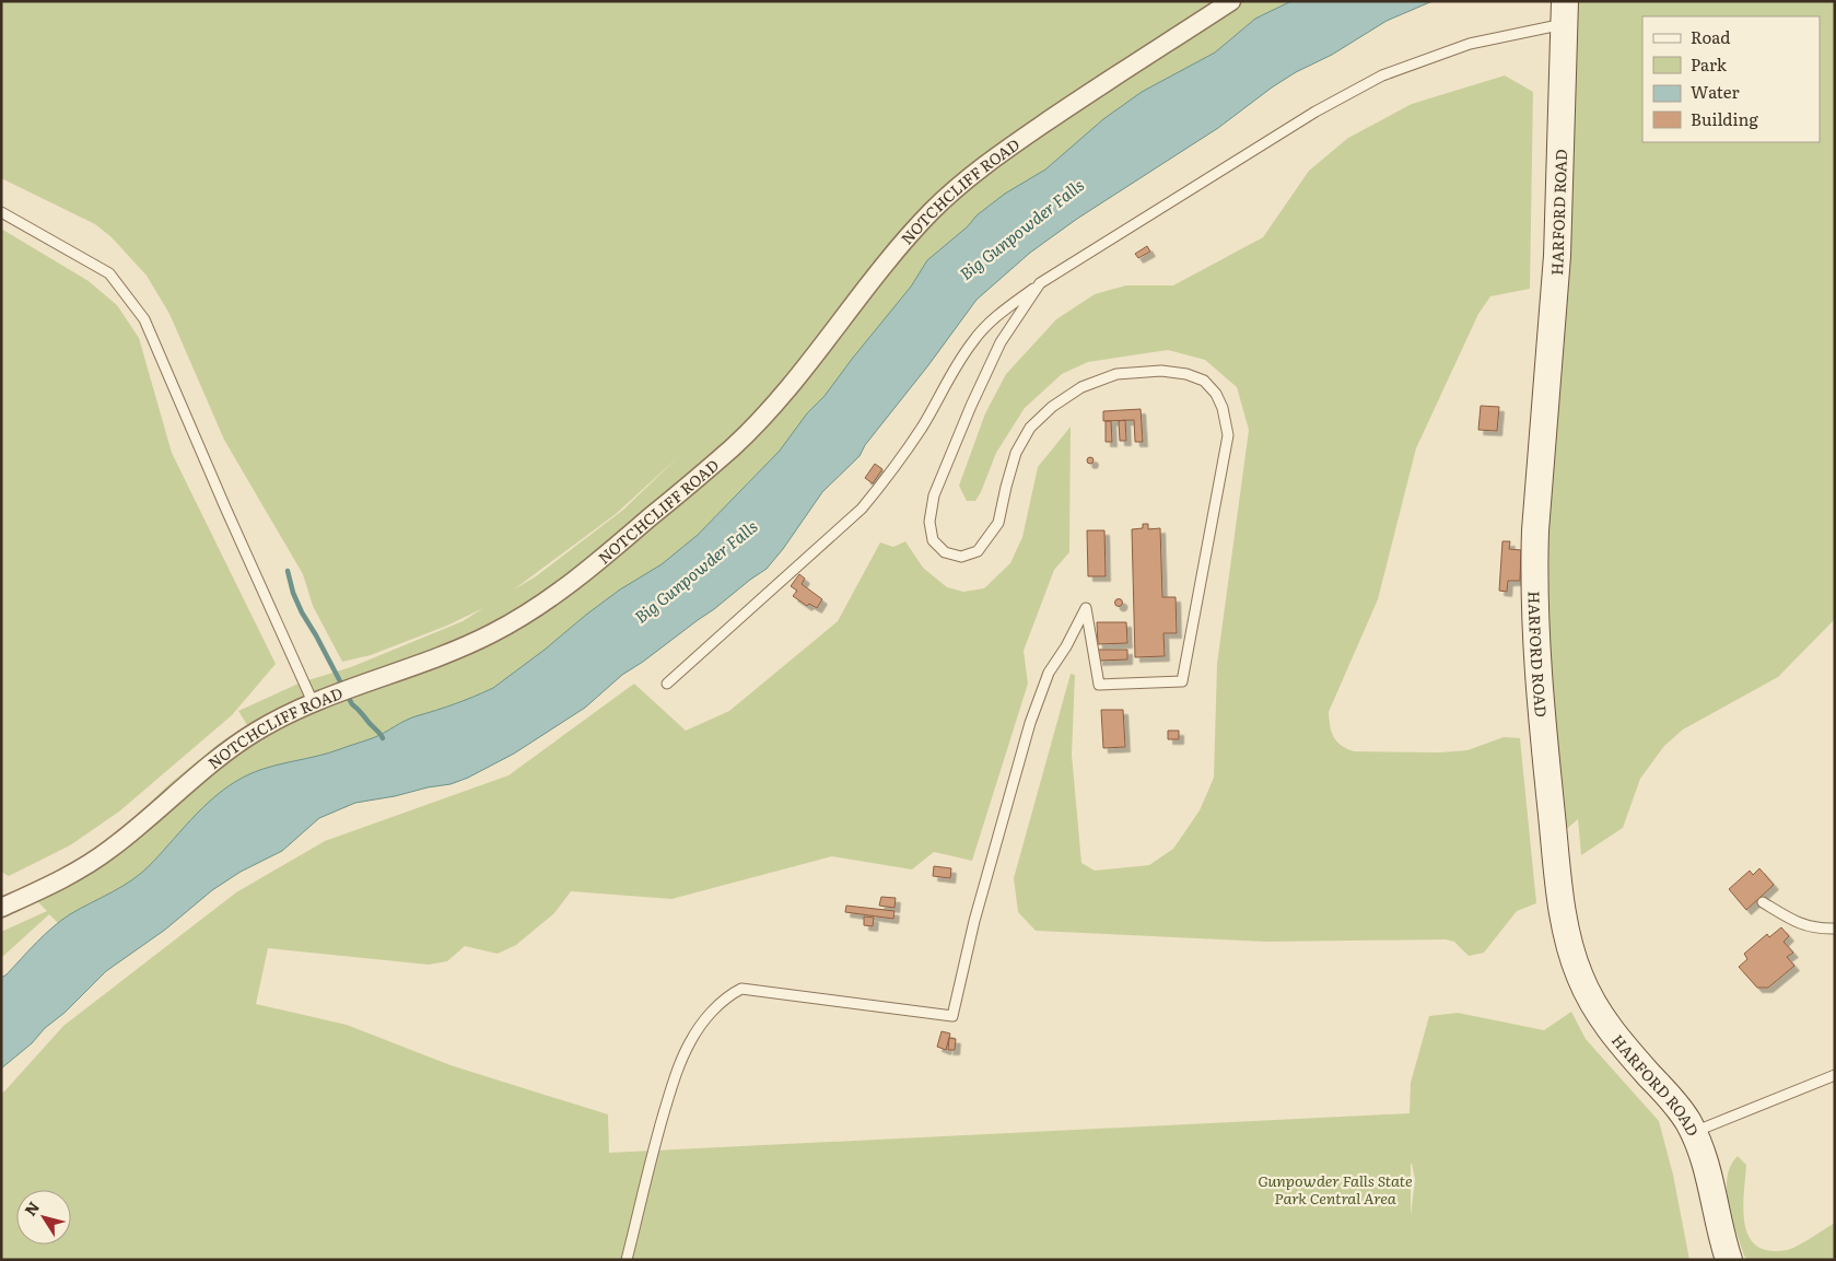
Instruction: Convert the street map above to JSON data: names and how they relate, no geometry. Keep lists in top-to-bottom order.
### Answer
{
  "streets": {
    "main road": ["HARFORD ROAD"],
    "street": ["NOTCHCLIFF ROAD"]
  },
  "water": ["Big Gunpowder Falls"],
  "parks": ["Gunpowder Falls State Park Central Area"],
  "legend": [
    "Road",
    "Park",
    "Water",
    "Building"
  ],
  "north": "top left"
}
